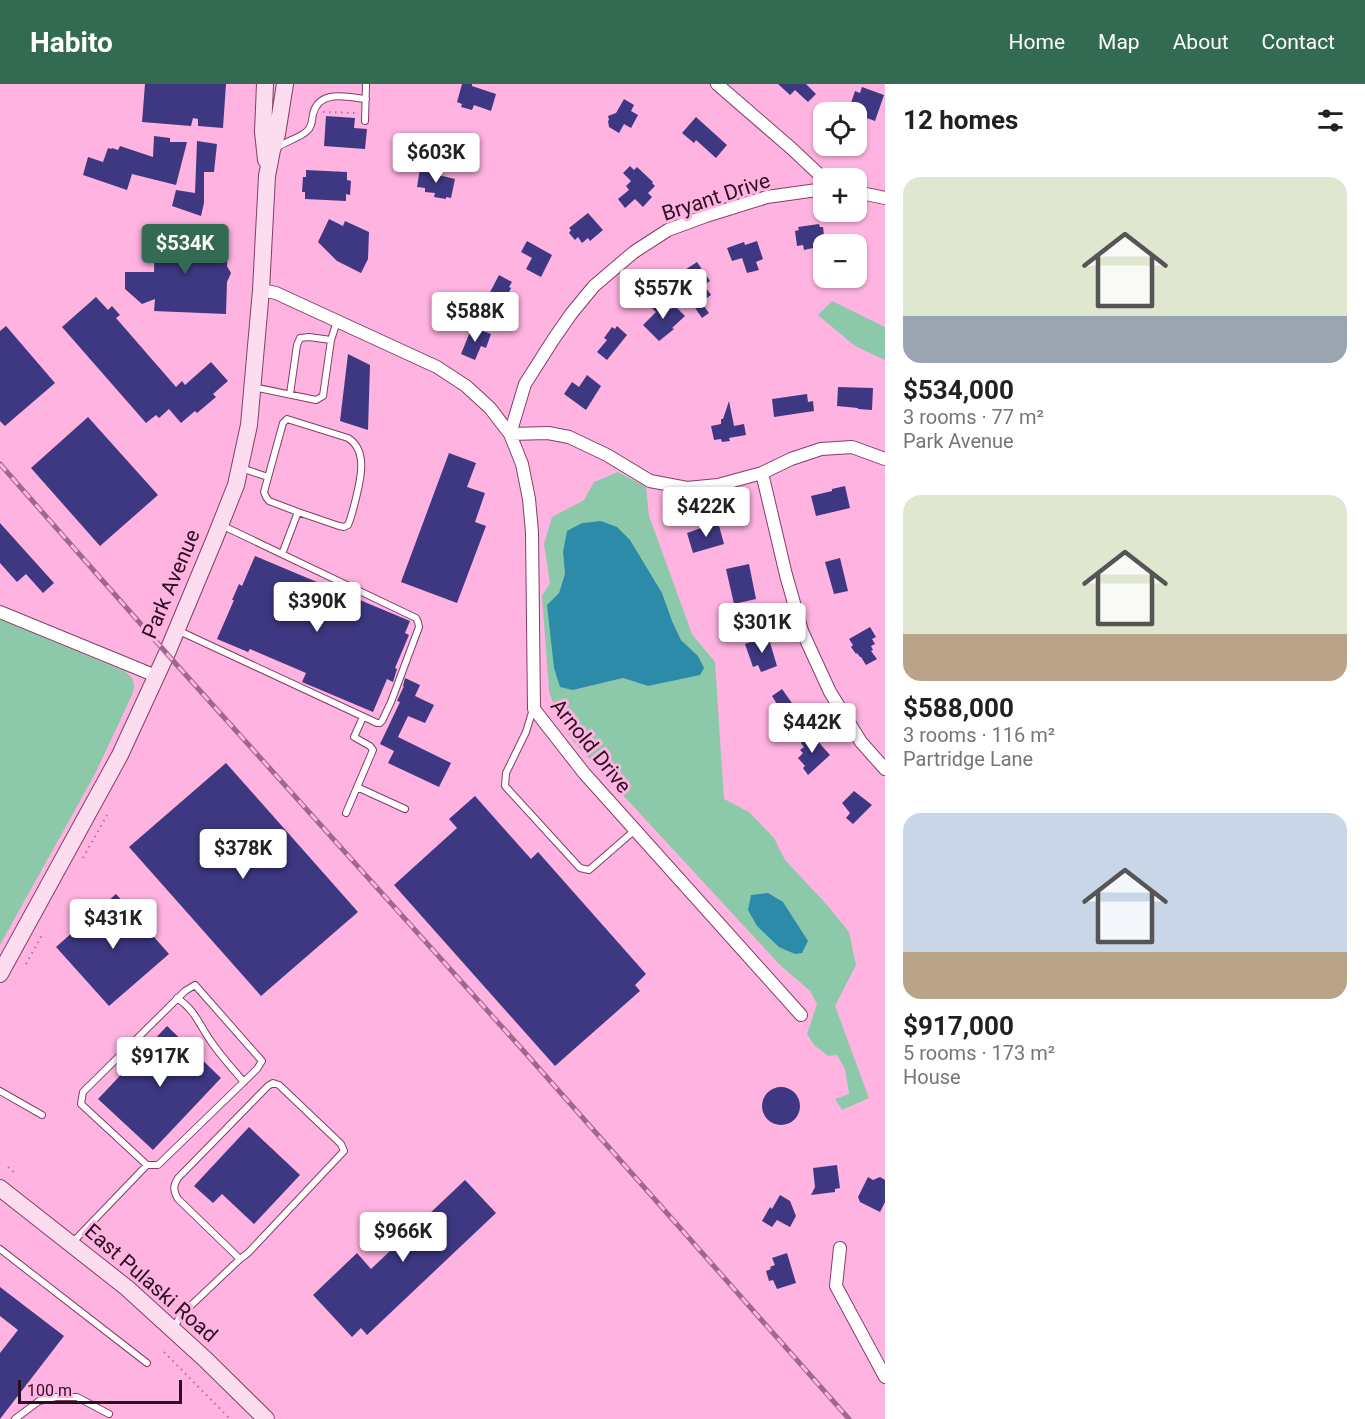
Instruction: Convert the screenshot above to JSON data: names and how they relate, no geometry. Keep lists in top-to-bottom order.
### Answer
{
  "streets": {
    "main road": ["Park Avenue", "East Pulaski Road"],
    "street": ["Bryant Drive", "Arnold Drive"]
  },
  "crossings": [
    ["Bryant Drive", "Arnold Drive"],
    ["Park Avenue", "Arnold Drive"]
  ],
  "scale_bar": "100 m",
  "page": {
    "header": "Habito",
    "nav": [
      "Home",
      "Map",
      "About",
      "Contact"
    ],
    "heading": "12 homes",
    "map_buttons": ["+", "−"],
    "price": [
      "$603K",
      "$534K",
      "$557K",
      "$588K",
      "$422K",
      "$390K",
      "$301K",
      "$442K",
      "$378K",
      "$431K",
      "$917K",
      "$966K"
    ],
    "list": [
      {
        "name": "$534,000",
        "note": "3 rooms · 77 m² · Park Avenue"
      },
      {
        "name": "$588,000",
        "note": "3 rooms · 116 m² · Partridge Lane"
      },
      {
        "name": "$917,000",
        "note": "5 rooms · 173 m² · House"
      }
    ],
    "scale": "100 m"
  }
}
